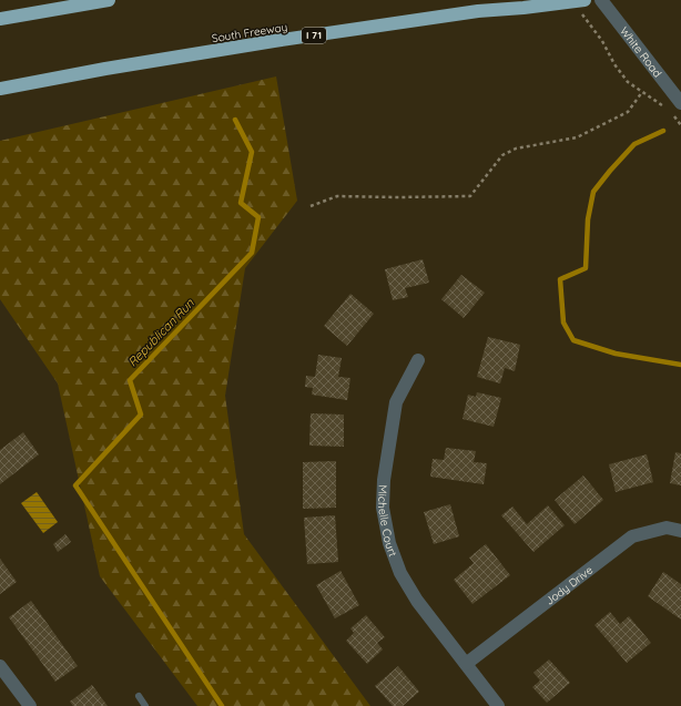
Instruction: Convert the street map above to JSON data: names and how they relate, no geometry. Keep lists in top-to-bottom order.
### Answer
{
  "streets": {
    "highway": ["South Freeway", "I 71"],
    "street": ["White Road", "Michelle Court", "Jody Drive"]
  },
  "crossings": [
    ["Michelle Court", "Jody Drive"]
  ],
  "water": ["Republican Run"]
}
